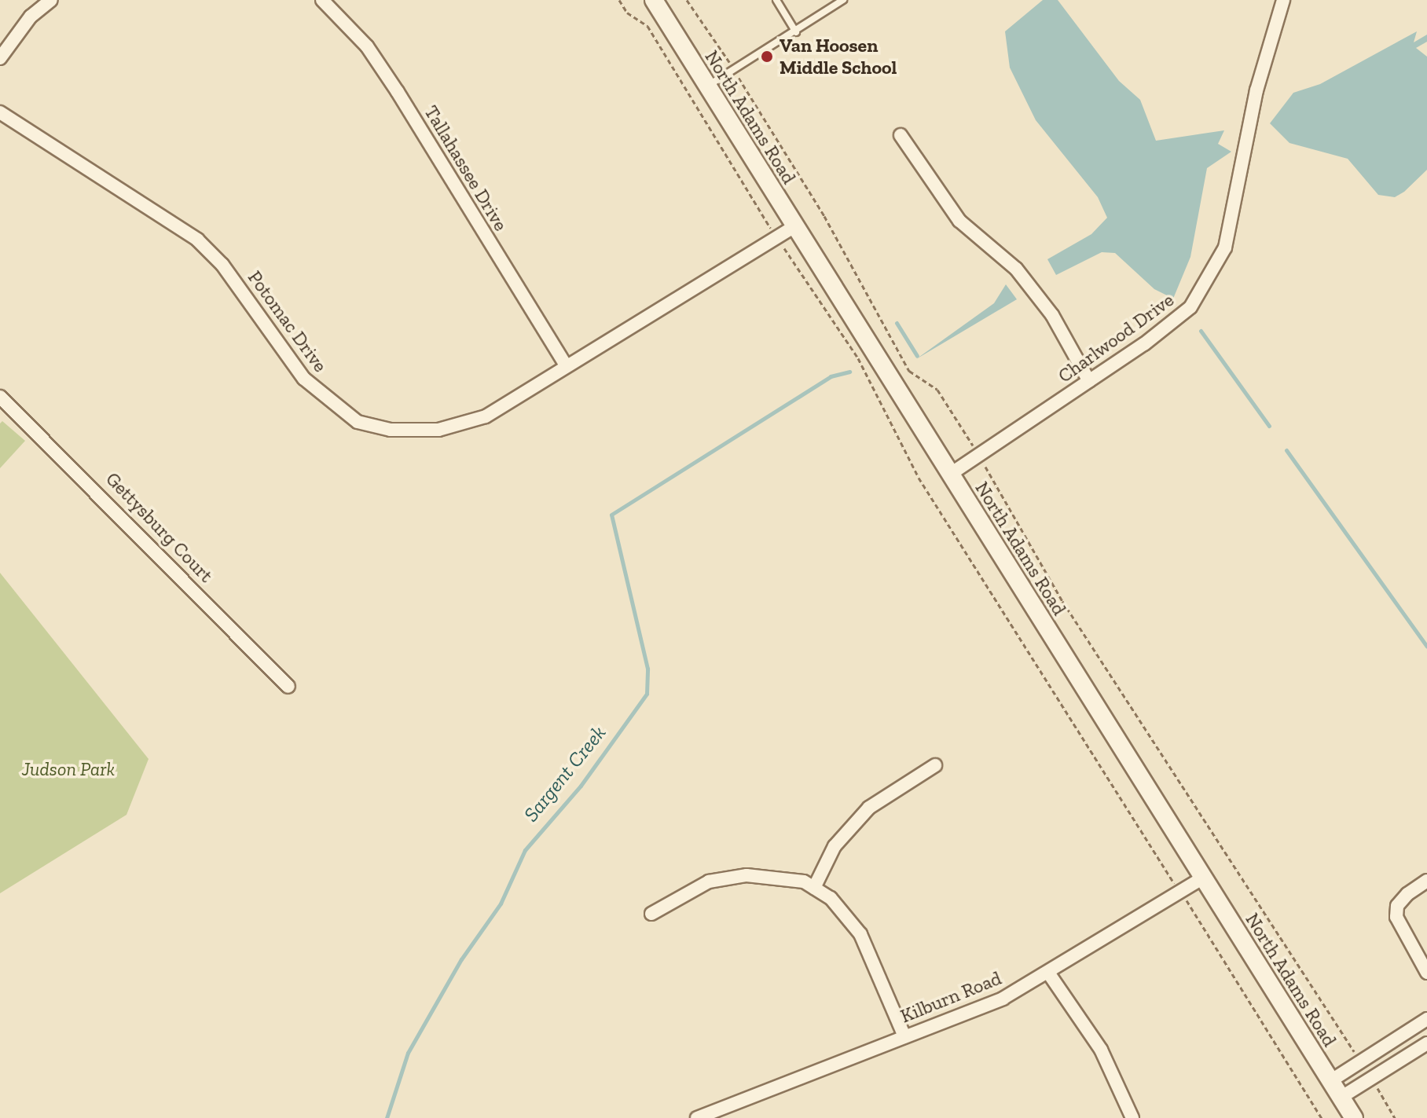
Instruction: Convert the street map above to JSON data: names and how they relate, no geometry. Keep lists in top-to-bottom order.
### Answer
{
  "streets": {
    "main road": ["North Adams Road"],
    "street": [
      "Tallahassee Drive",
      "Potomac Drive",
      "Charlwood Drive",
      "Gettysburg Court",
      "Kilburn Road"
    ]
  },
  "crossings": [
    ["North Adams Road", "Potomac Drive"],
    ["North Adams Road", "Charlwood Drive"],
    ["North Adams Road", "Kilburn Road"],
    ["Tallahassee Drive", "Potomac Drive"]
  ],
  "water": ["Sargent Creek"],
  "parks": ["Judson Park"],
  "places": ["Van Hoosen Middle School"]
}
